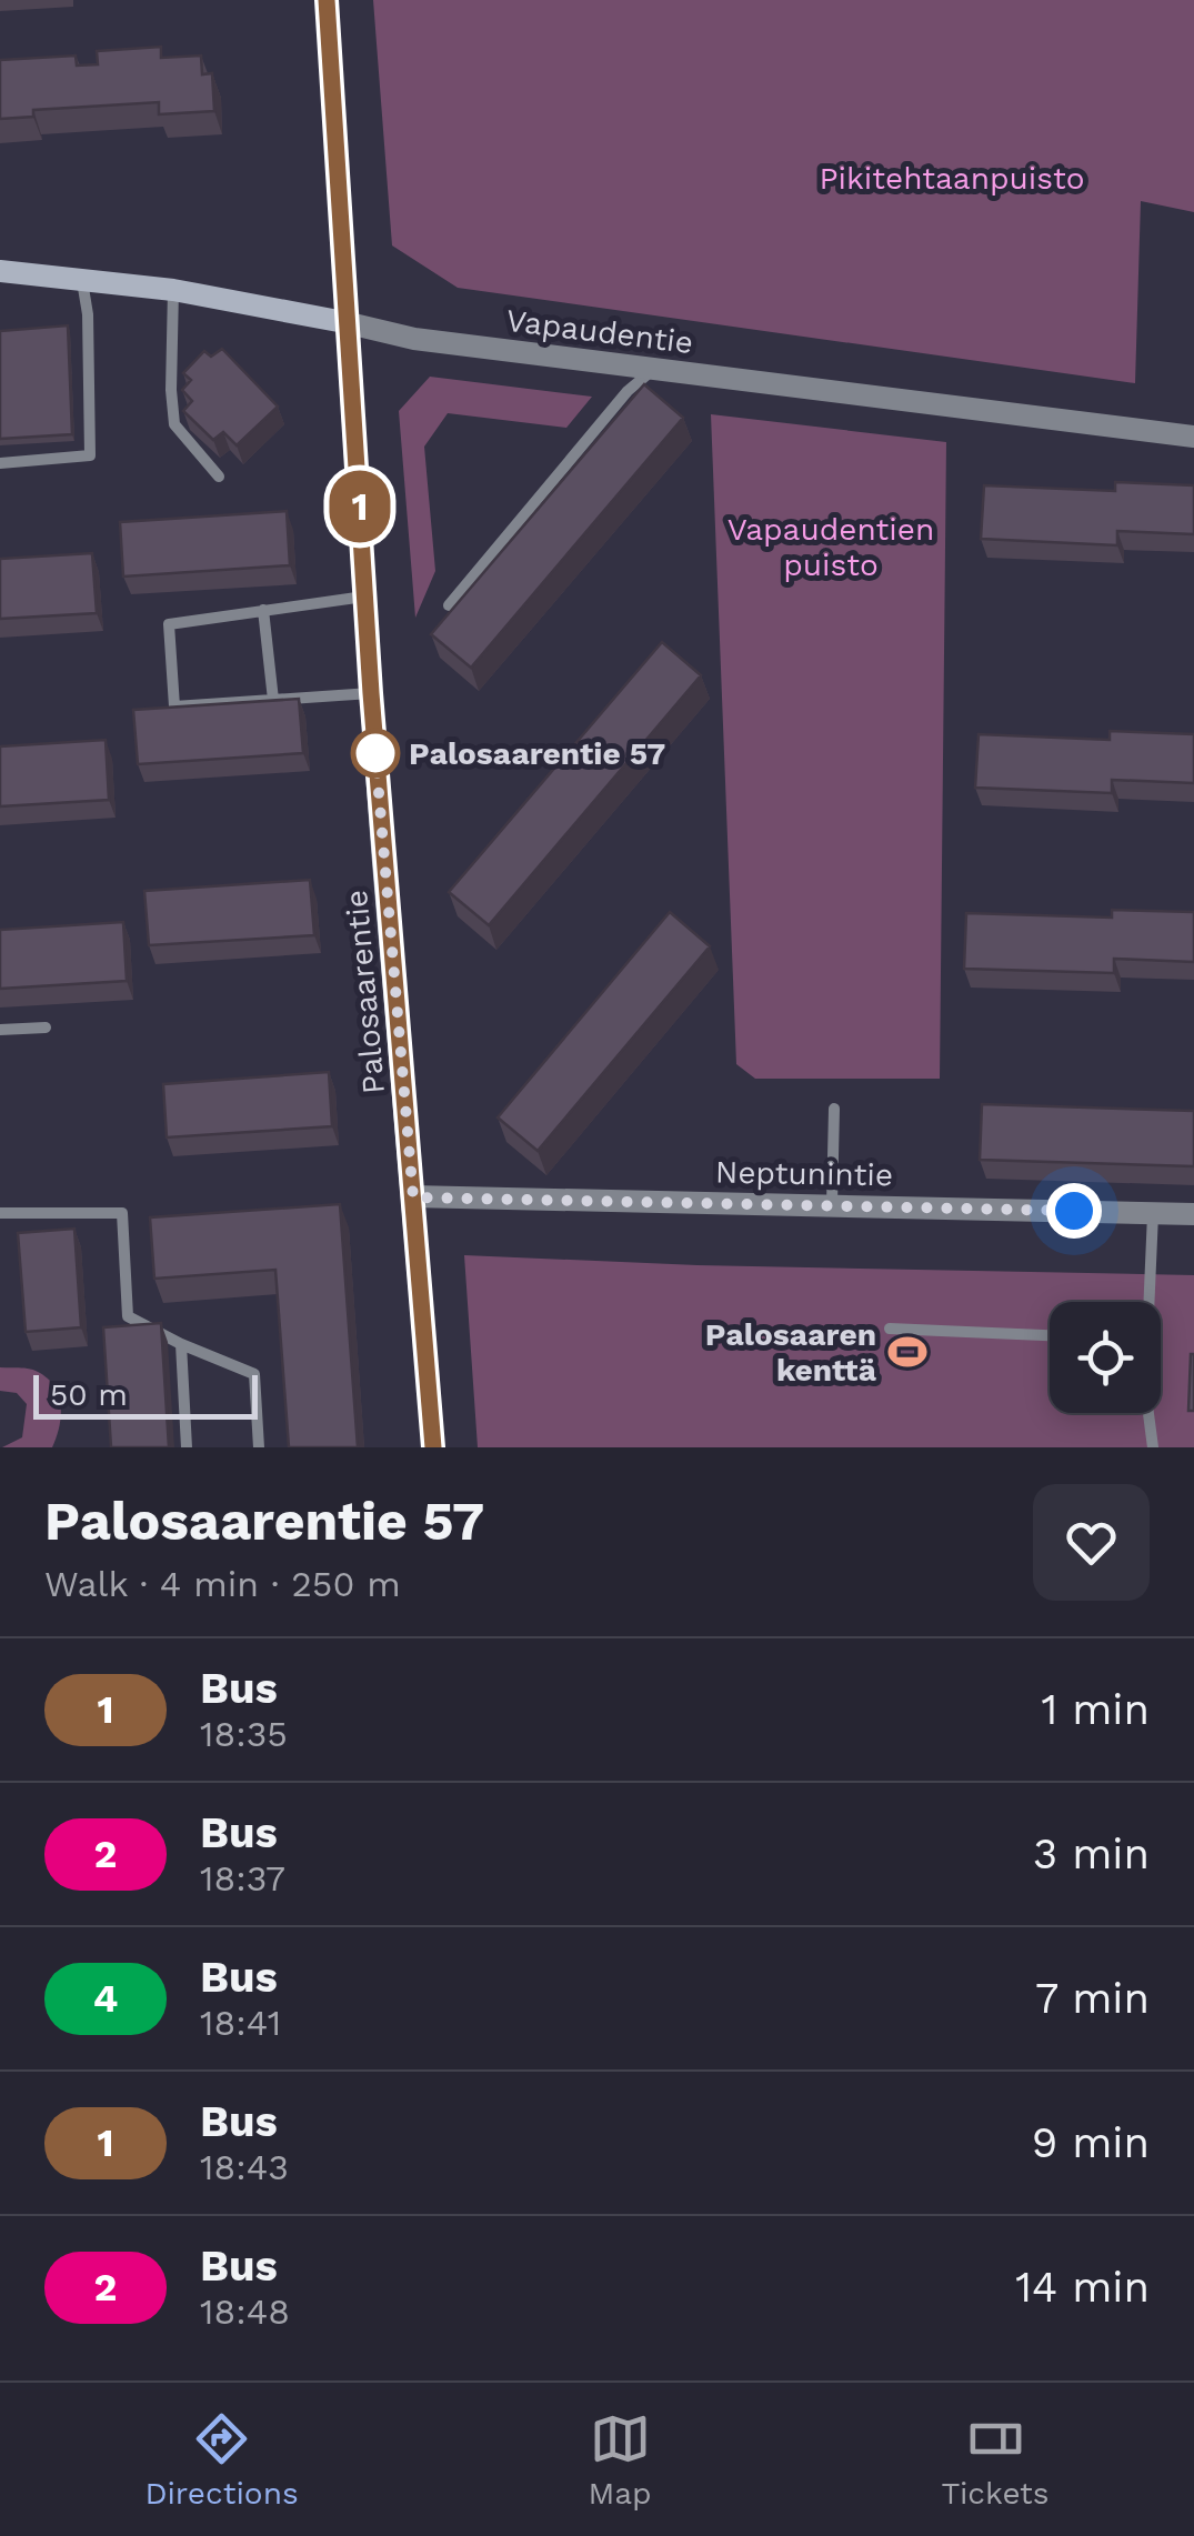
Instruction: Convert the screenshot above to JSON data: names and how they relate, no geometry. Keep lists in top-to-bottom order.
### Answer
{
  "streets": {
    "main road": ["Vapaudentie", "Palosaarentie"],
    "street": ["Neptunintie"]
  },
  "crossings": [
    ["Vapaudentie", "Palosaarentie"],
    ["Palosaarentie", "Neptunintie"]
  ],
  "parks": ["Pikitehtaanpuisto", "Vapaudentien puisto"],
  "places": {
    "other": ["Palosaarentie 57"],
    "sports": ["Palosaaren kenttä"]
  },
  "lines": ["bus line 1"],
  "scale_bar": "50 m",
  "page": {
    "on_map": "1",
    "scale": "50 m",
    "heading": ["Palosaarentie 57", "Walk · 4 min · 250 m"],
    "list": [
      {
        "mark": "1",
        "name": "Bus",
        "note": "18:35",
        "value": "1 min"
      },
      {
        "mark": "2",
        "name": "Bus",
        "note": "18:37",
        "value": "3 min"
      },
      {
        "mark": "4",
        "name": "Bus",
        "note": "18:41",
        "value": "7 min"
      },
      {
        "mark": "1",
        "name": "Bus",
        "note": "18:43",
        "value": "9 min"
      },
      {
        "mark": "2",
        "name": "Bus",
        "note": "18:48",
        "value": "14 min"
      }
    ],
    "tabs": ["Directions", "Map", "Tickets"]
  }
}
